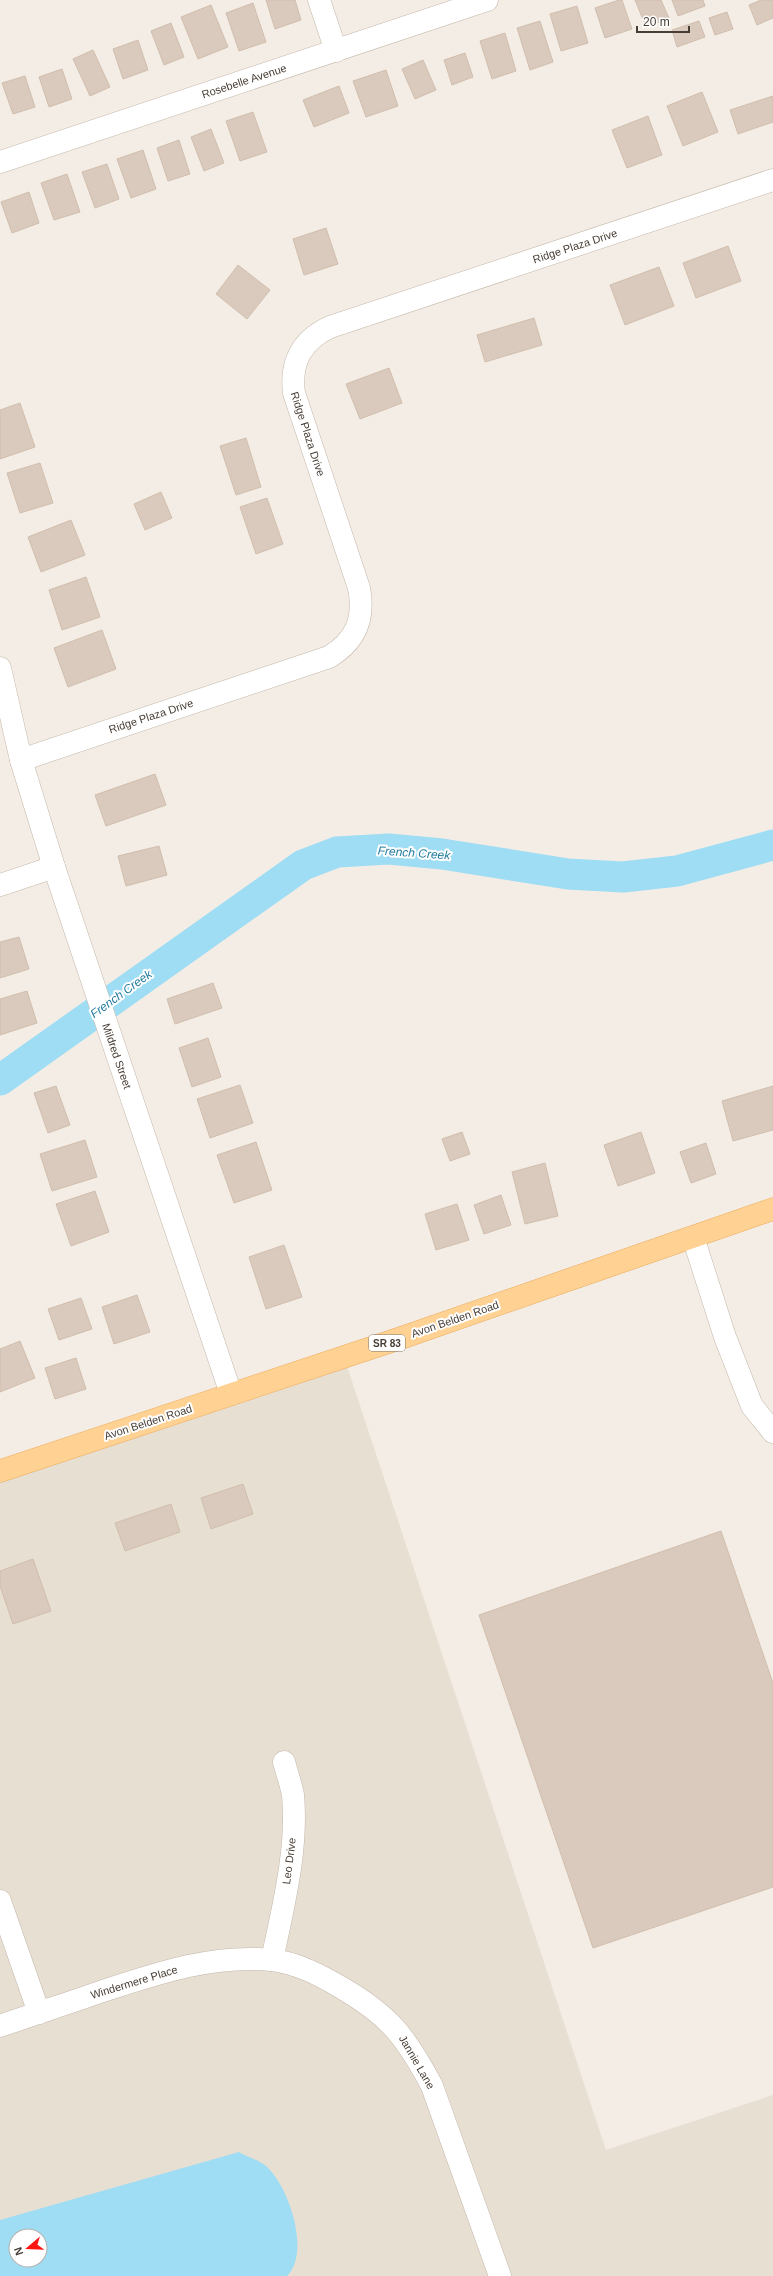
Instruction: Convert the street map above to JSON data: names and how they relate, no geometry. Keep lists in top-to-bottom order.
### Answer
{
  "streets": {
    "main road": ["Avon Belden Road", "SR 83"],
    "street": [
      "Rosebelle Avenue",
      "Ridge Plaza Drive",
      "Mildred Street",
      "Leo Drive",
      "Windermere Place",
      "Jannie Lane"
    ]
  },
  "crossings": [
    ["Ridge Plaza Drive", "Mildred Street"],
    ["Mildred Street", "Avon Belden Road"],
    ["Leo Drive", "Windermere Place"],
    ["Leo Drive", "Jannie Lane"],
    ["Windermere Place", "Jannie Lane"]
  ],
  "water": ["French Creek"],
  "scale_bar": "20 m",
  "north": "left"
}
